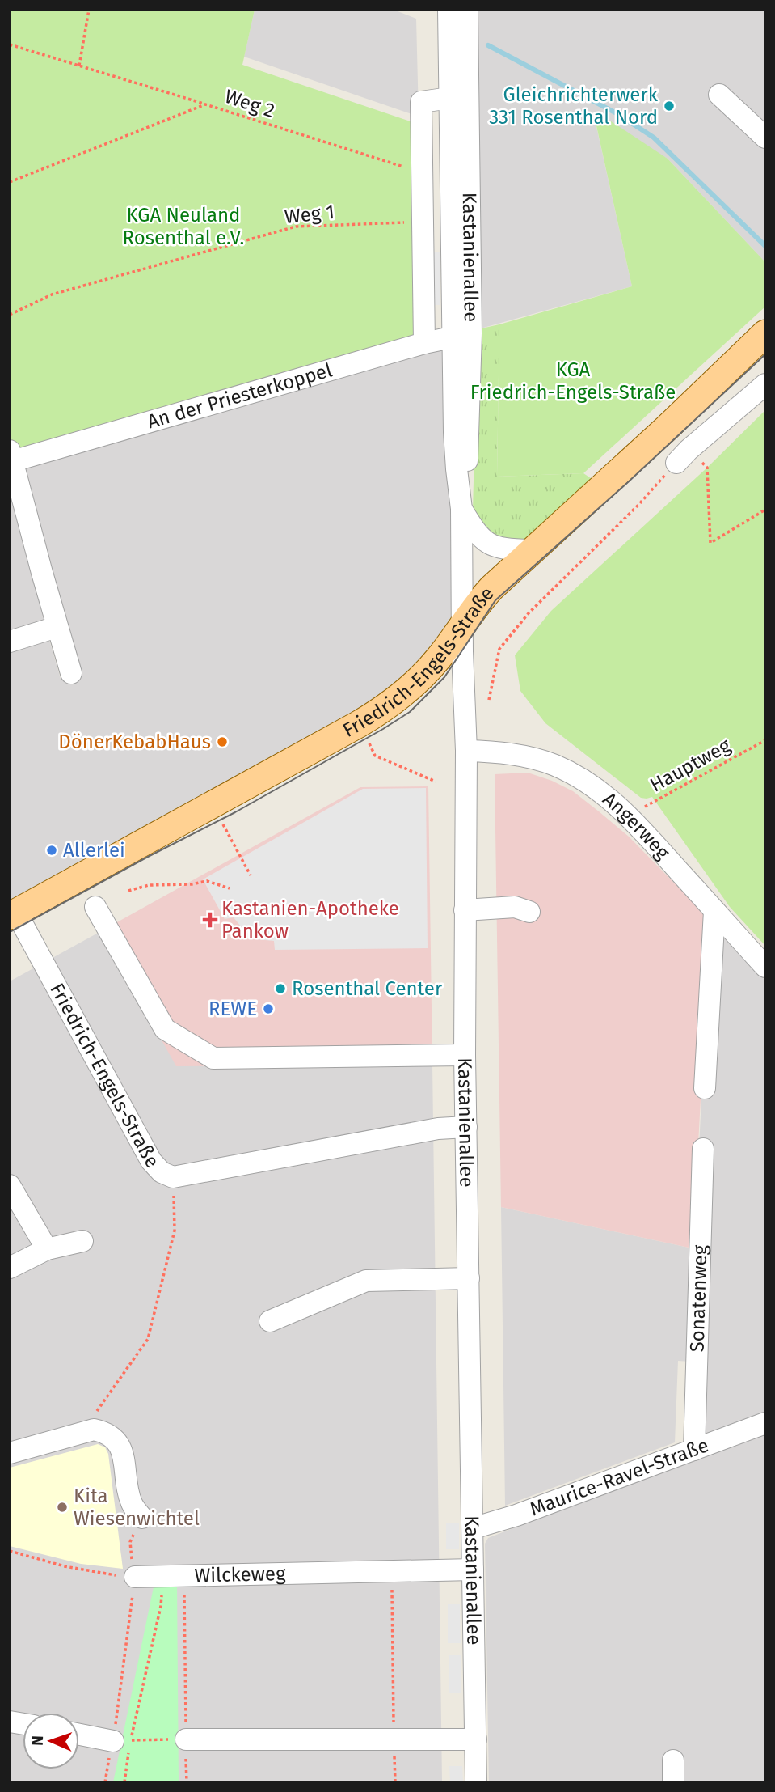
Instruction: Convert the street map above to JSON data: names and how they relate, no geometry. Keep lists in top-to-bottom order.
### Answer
{
  "streets": {
    "main road": ["Friedrich-Engels-Straße"],
    "street": [
      "Kastanienallee",
      "An der Priesterkoppel",
      "Angerweg",
      "Sonatenweg",
      "Maurice-Ravel-Straße",
      "Wilckeweg"
    ],
    "path": ["Weg 2", "Weg 1", "Hauptweg"]
  },
  "crossings": [
    ["Kastanienallee", "An der Priesterkoppel"],
    ["Kastanienallee", "Friedrich-Engels-Straße"],
    ["Kastanienallee", "Angerweg"],
    ["Kastanienallee", "Maurice-Ravel-Straße"],
    ["Kastanienallee", "Wilckeweg"],
    ["Hauptweg", "Angerweg"],
    ["Sonatenweg", "Maurice-Ravel-Straße"]
  ],
  "parks": ["KGA Neuland Rosenthal e.V.", "KGA Friedrich-Engels-Straße"],
  "places": {
    "other": [
      "Gleichrichterwerk 331 Rosenthal Nord",
      "DönerKebabHaus",
      "Allerlei",
      "Rosenthal Center",
      "REWE",
      "Kita Wiesenwichtel"
    ],
    "health": ["Kastanien-Apotheke Pankow"]
  },
  "north": "left"
}
